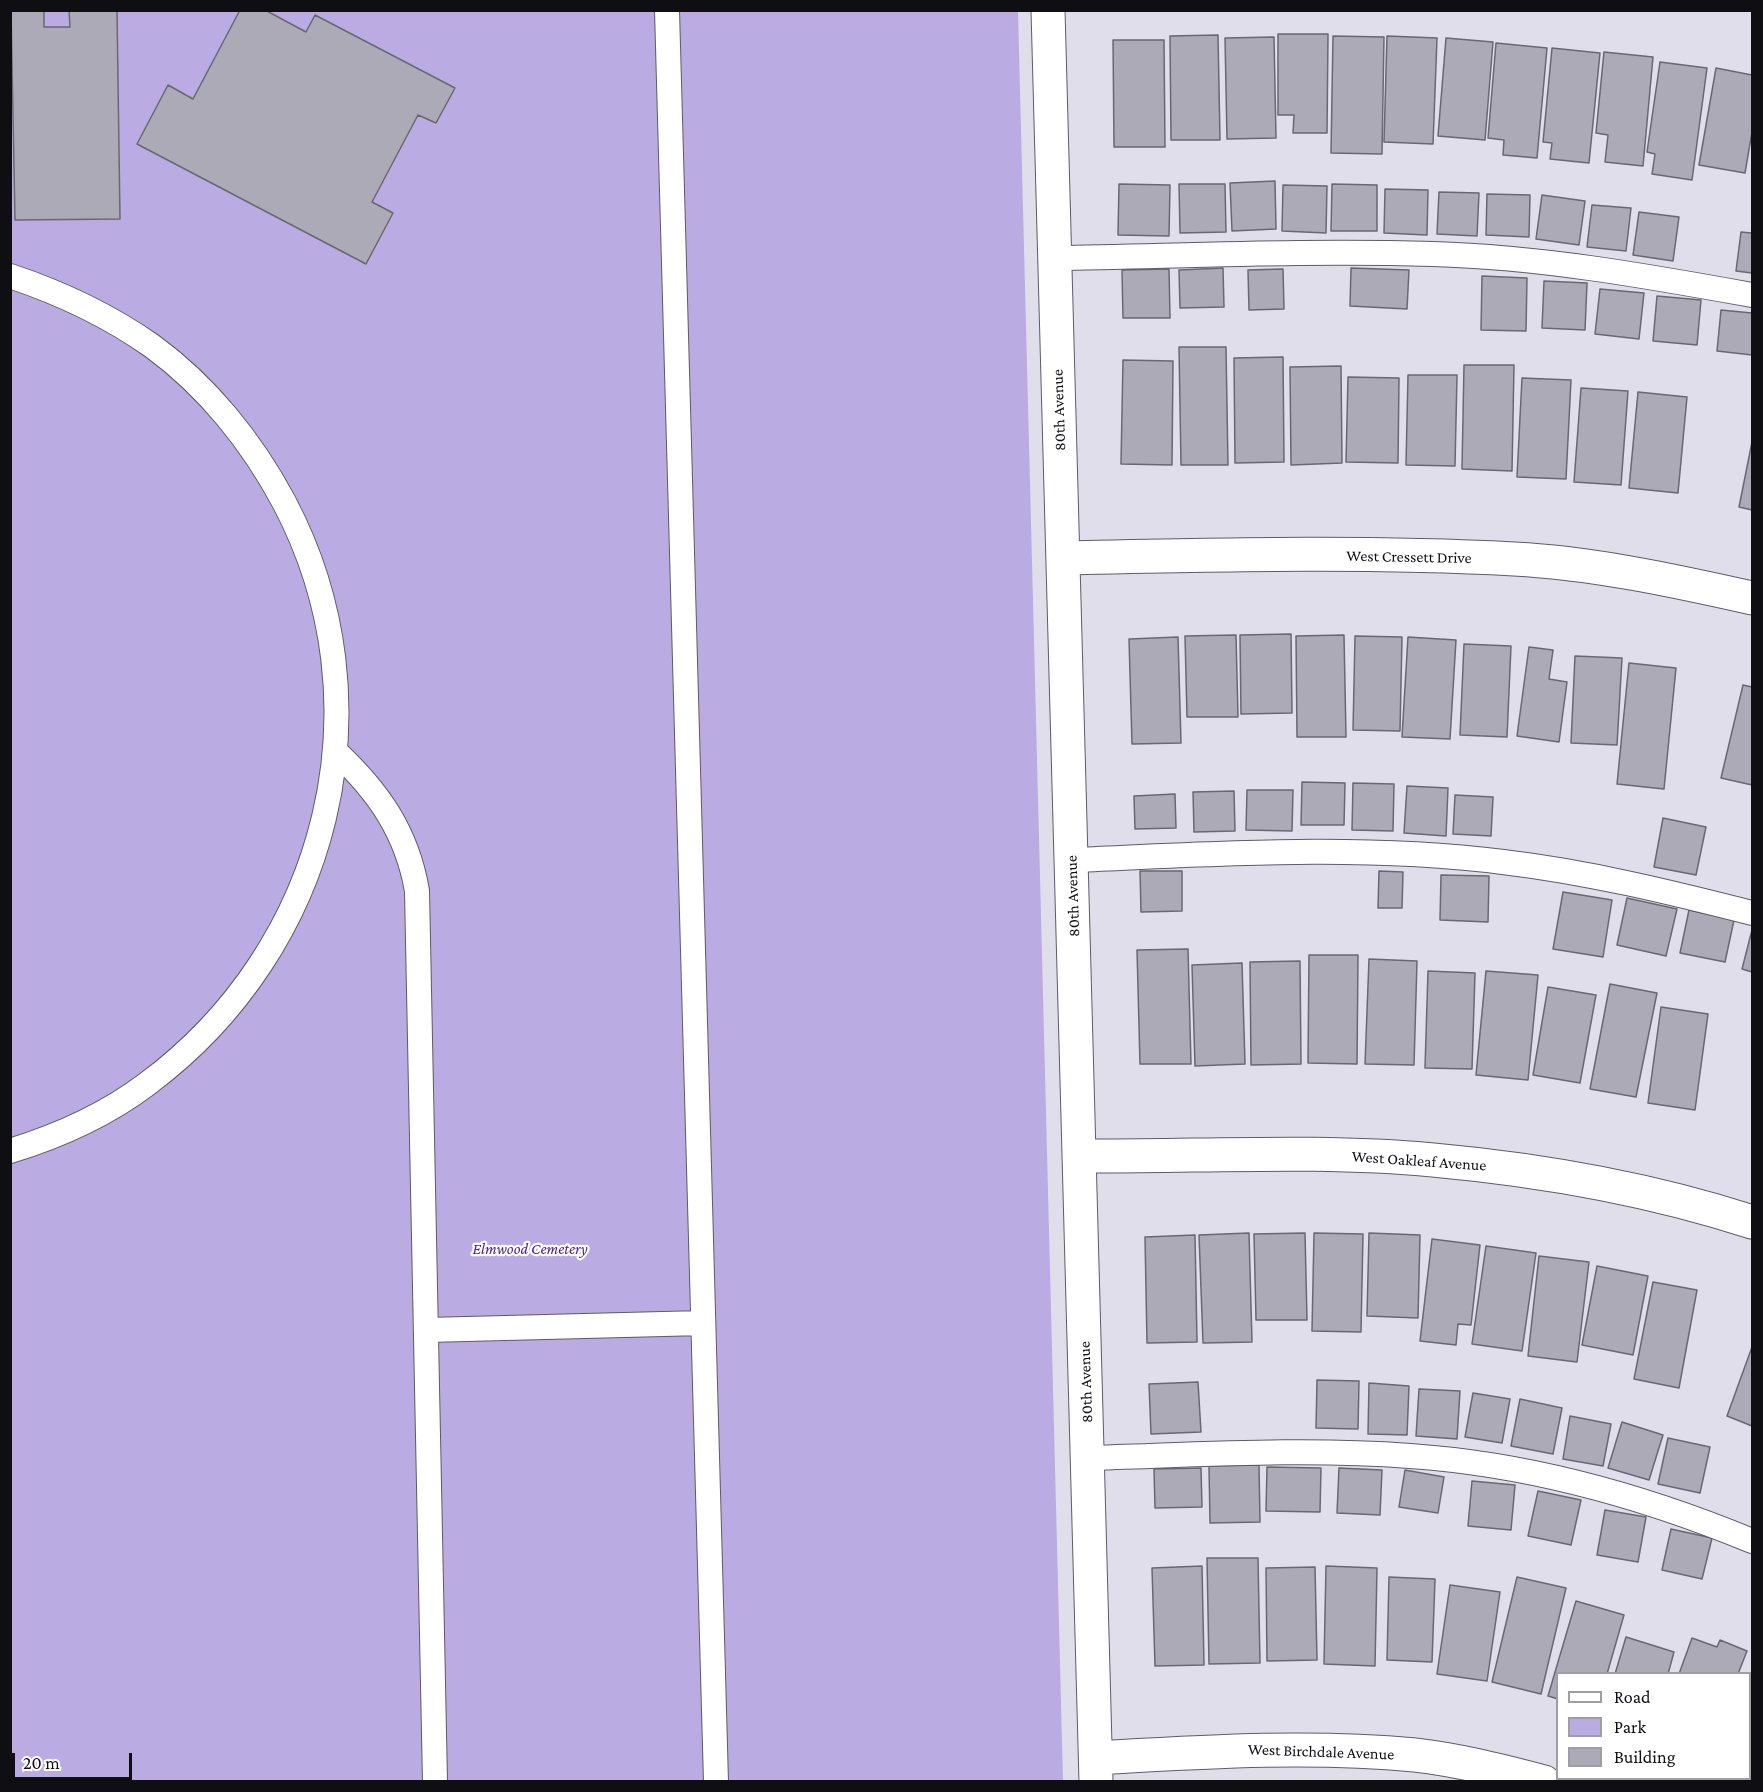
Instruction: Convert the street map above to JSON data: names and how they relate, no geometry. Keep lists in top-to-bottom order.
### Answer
{
  "streets": {
    "street": [
      "80th Avenue",
      "West Cressett Drive",
      "West Oakleaf Avenue",
      "West Birchdale Avenue"
    ]
  },
  "crossings": [
    ["80th Avenue", "West Cressett Drive"],
    ["80th Avenue", "West Oakleaf Avenue"],
    ["80th Avenue", "West Birchdale Avenue"]
  ],
  "parks": ["Elmwood Cemetery"],
  "legend": ["Road", "Park", "Building"],
  "scale_bar": "20 m"
}
